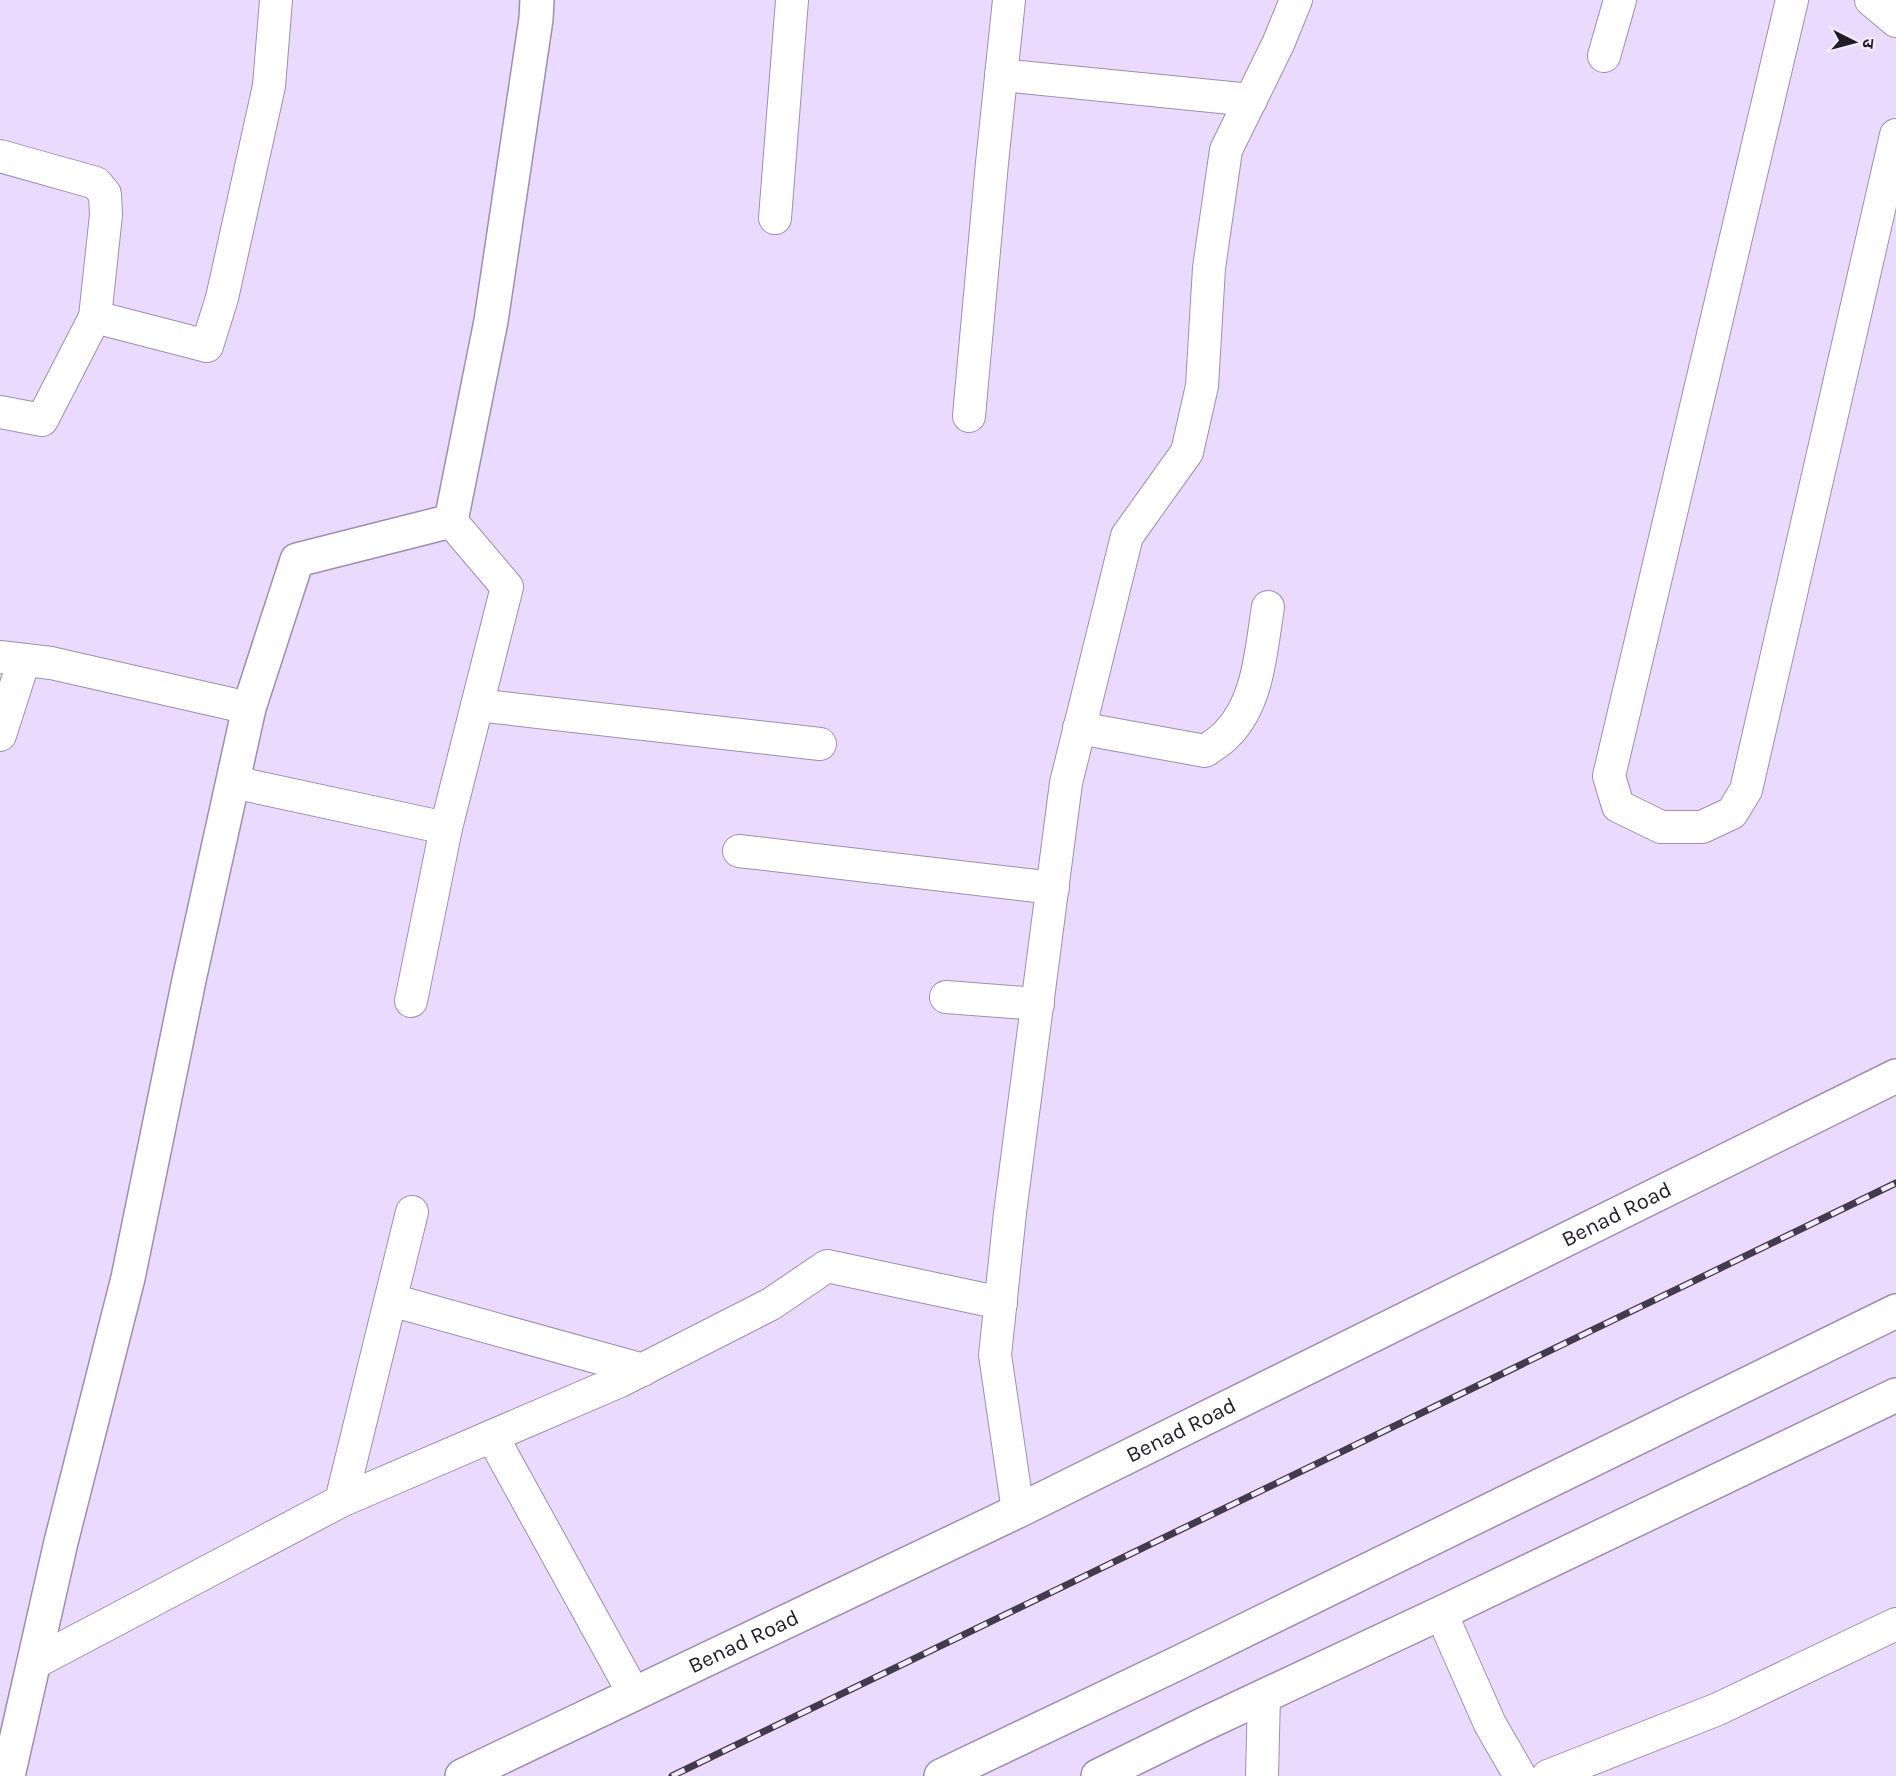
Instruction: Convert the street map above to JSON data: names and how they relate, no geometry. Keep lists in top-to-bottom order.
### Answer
{
  "streets": {
    "street": ["Benad Road"]
  },
  "north": "right"
}
